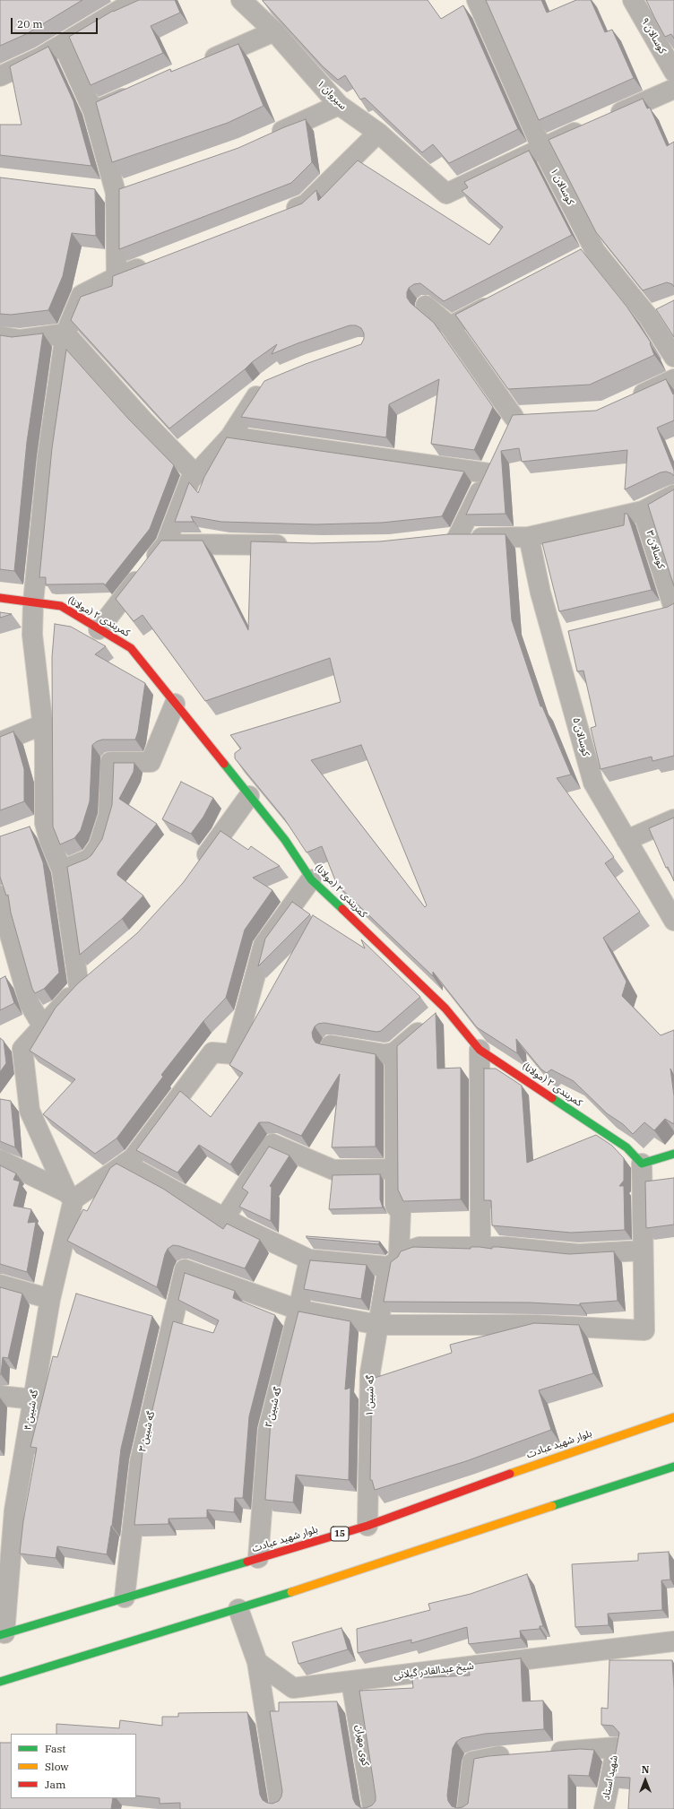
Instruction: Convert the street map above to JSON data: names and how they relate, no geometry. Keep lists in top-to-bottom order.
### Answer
{
  "streets": {
    "main road": ["کمربندی ۲ (مولانا)", "بلوار شهید عبادت", "15"],
    "street": [
      "کوسالان ۹",
      "سیروان ۱",
      "کوسالان ۱",
      "کوسالان ۳",
      "کوسالان ۵",
      "گه شبین ۱",
      "گه شبین ۲",
      "گه شبین ۴",
      "گه شبین ۳",
      "شیخ عبدالقادر گیلانی",
      "کوی مهران",
      "شهید استاد"
    ]
  },
  "crossings": [
    ["سیروان ۱", "کوسالان ۱"],
    ["گه شبین ۱", "بلوار شهید عبادت"],
    ["گه شبین ۲", "گه شبین ۳"],
    ["گه شبین ۲", "بلوار شهید عبادت"],
    ["گه شبین ۴", "بلوار شهید عبادت"],
    ["گه شبین ۳", "بلوار شهید عبادت"],
    ["شیخ عبدالقادر گیلانی", "کوی مهران"]
  ],
  "legend": ["Fast", "Slow", "Jam"],
  "scale_bar": "20 m",
  "north": "top"
}
